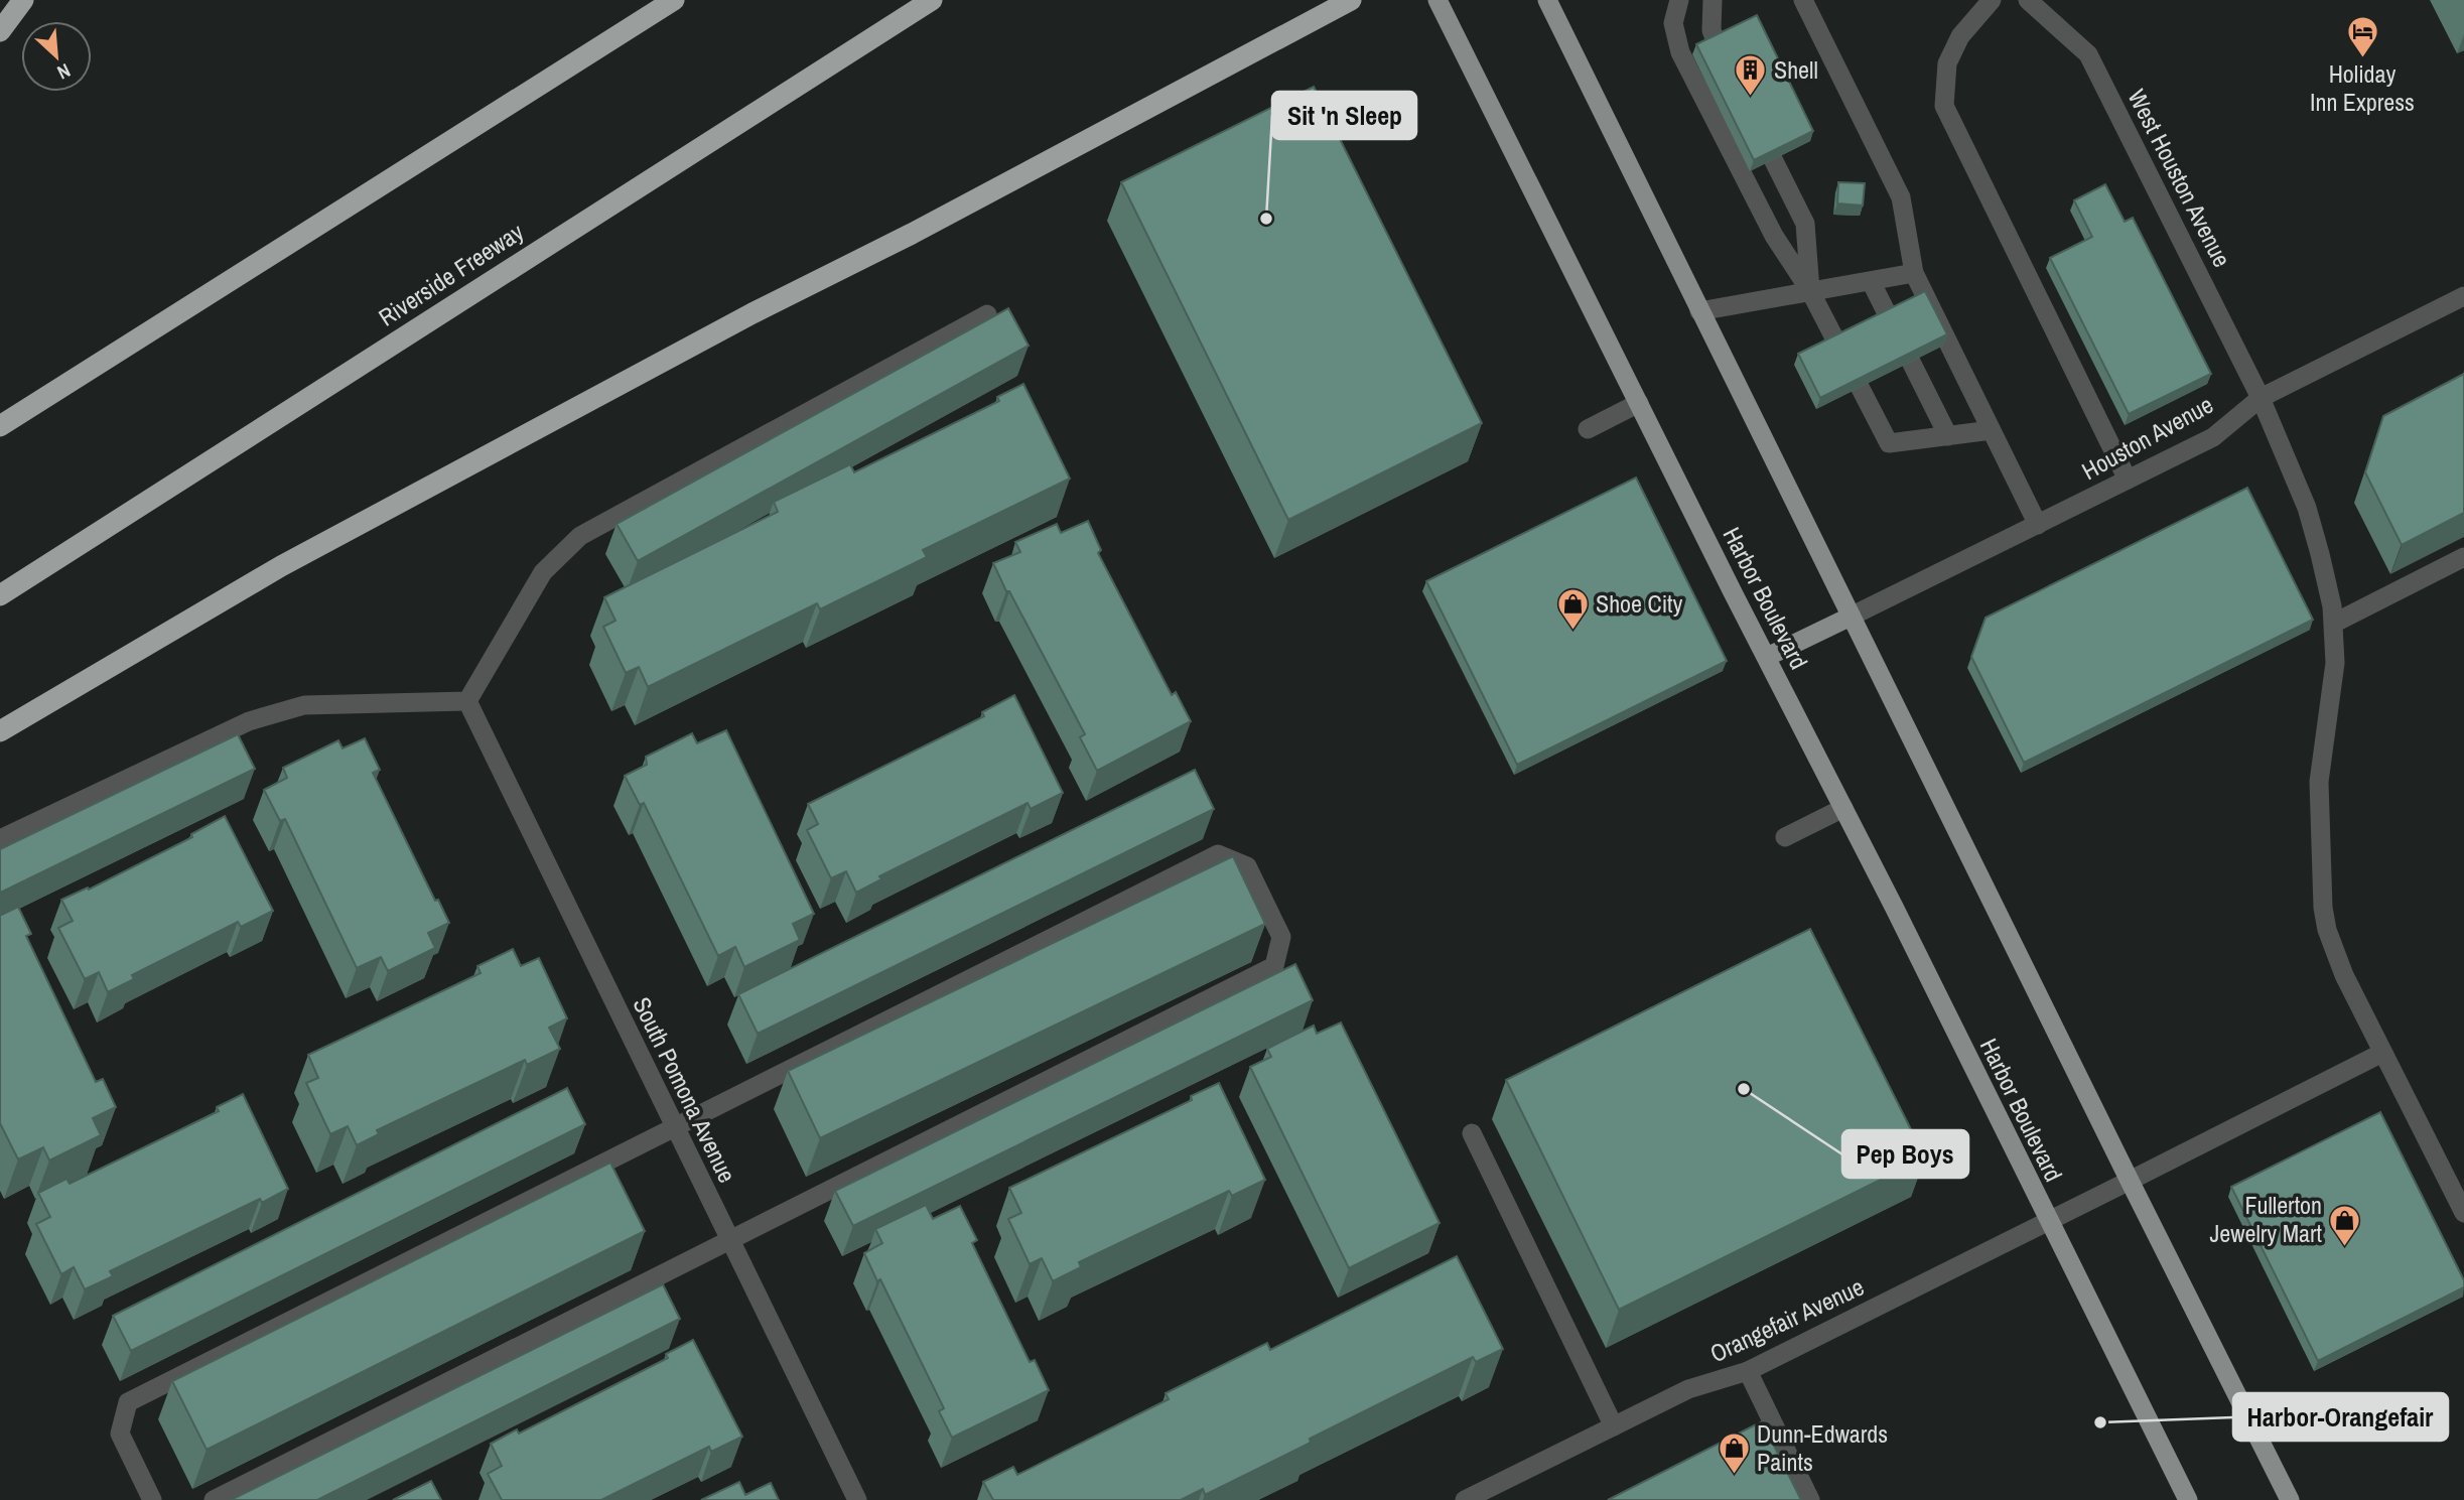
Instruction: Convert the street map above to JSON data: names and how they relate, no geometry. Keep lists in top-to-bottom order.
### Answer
{
  "streets": {
    "highway": ["Riverside Freeway"],
    "main road": ["Harbor Boulevard"],
    "street": [
      "West Houston Avenue",
      "Houston Avenue",
      "South Pomona Avenue",
      "Orangefair Avenue"
    ]
  },
  "crossings": [
    ["West Houston Avenue", "Houston Avenue"],
    ["West Houston Avenue", "Orangefair Avenue"],
    ["Harbor Boulevard", "Orangefair Avenue"]
  ],
  "places": {
    "hotel": ["Holiday Inn Express"],
    "building": ["Shell"],
    "other": ["Sit 'n Sleep", "Pep Boys", "Harbor-Orangefair"],
    "shop": ["Shoe City", "Fullerton Jewelry Mart", "Dunn-Edwards Paints"]
  },
  "north": "bottom right"
}
